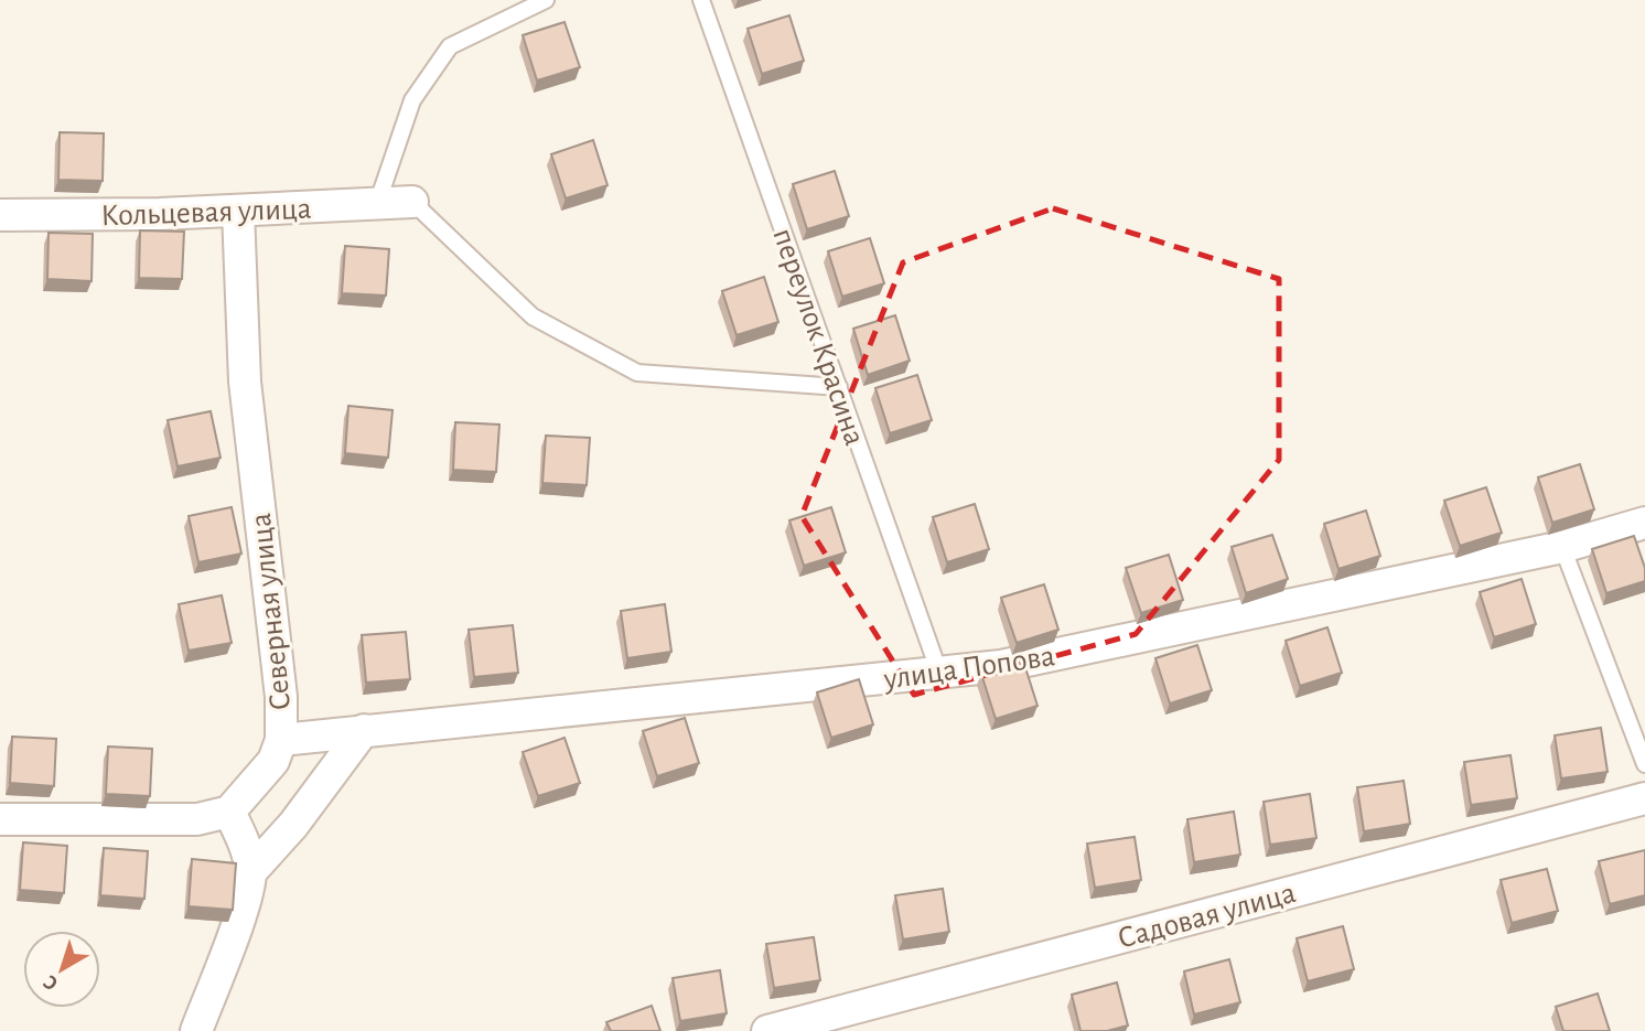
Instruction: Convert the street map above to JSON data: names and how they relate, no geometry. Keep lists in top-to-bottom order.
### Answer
{
  "streets": {
    "street": [
      "Кольцевая улица",
      "Северная улица",
      "улица Попова",
      "Садовая улица"
    ],
    "lane": ["переулок Красина"]
  },
  "crossings": [
    ["Кольцевая улица", "Северная улица"],
    ["переулок Красина", "улица Попова"],
    ["Северная улица", "улица Попова"]
  ],
  "north": "bottom left"
}
